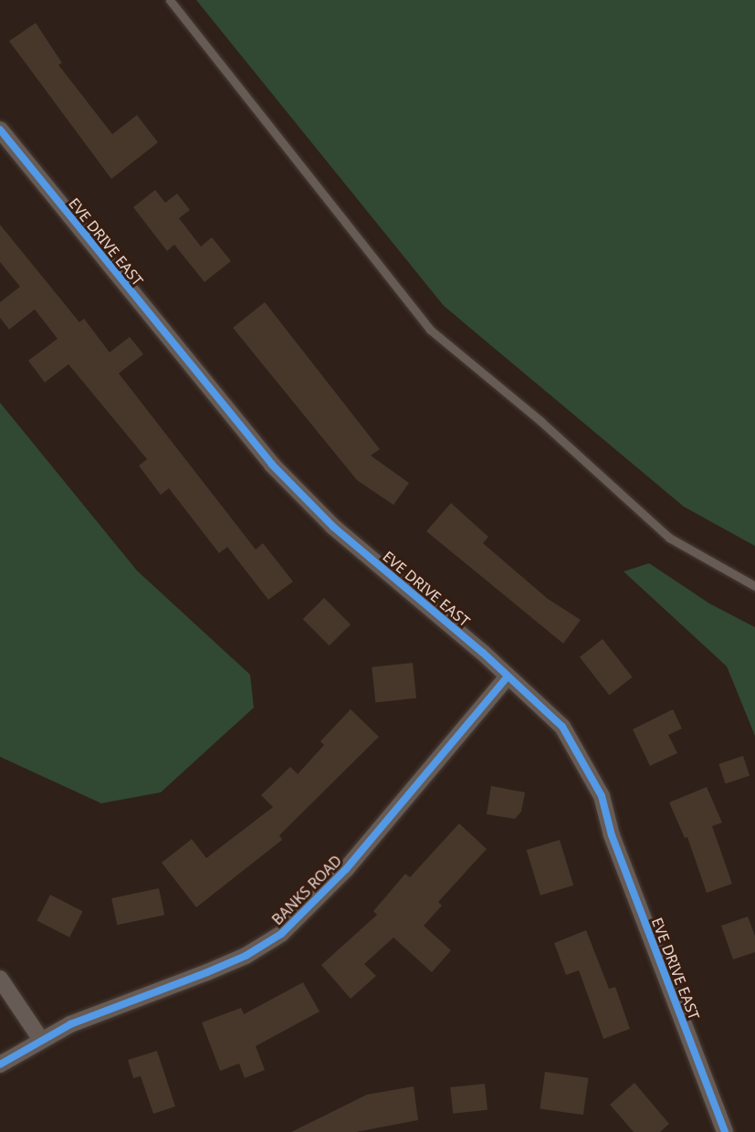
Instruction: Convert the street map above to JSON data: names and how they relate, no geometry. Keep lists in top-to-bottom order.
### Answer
{
  "streets": {
    "street": ["EVE DRIVE EAST", "BANKS ROAD"]
  },
  "crossings": [
    ["EVE DRIVE EAST", "BANKS ROAD"]
  ]
}
